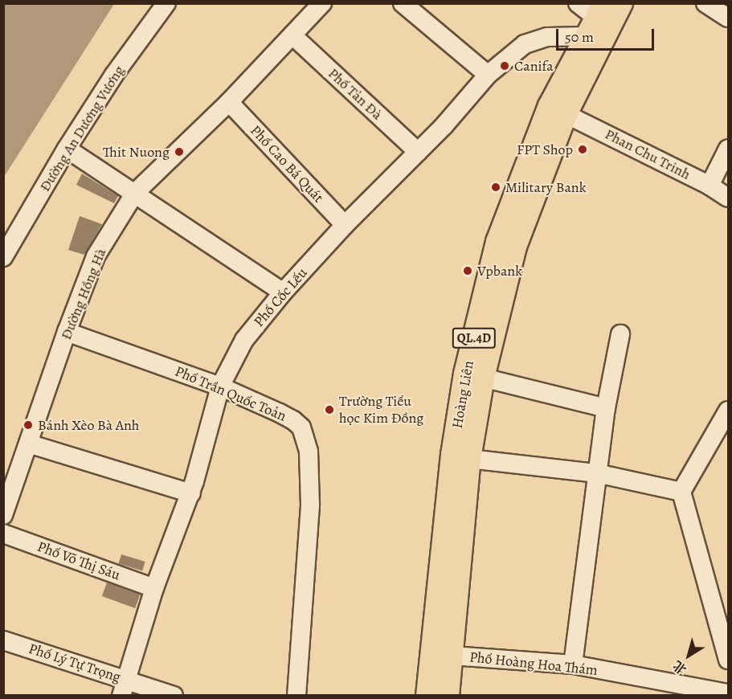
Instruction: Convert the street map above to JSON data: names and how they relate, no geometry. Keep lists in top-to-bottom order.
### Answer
{
  "streets": {
    "main road": ["QL.4D", "Hoàng Liên"],
    "street": [
      "Phố Tản Đà",
      "Đường An Dương Vương",
      "Phan Chu Trinh",
      "Phố Cao Bá Quát",
      "Đường Hồng Hà",
      "Phố Cốc Lếu",
      "Phố Trần Quốc Toản",
      "Phố Võ Thị Sáu",
      "Phố Lý Tự Trọng",
      "Phố Hoàng Hoa Thám"
    ]
  },
  "crossings": [
    ["Phố Tản Đà", "Đường Hồng Hà"],
    ["Phố Tản Đà", "Phố Cốc Lếu"],
    ["Phan Chu Trinh", "Hoàng Liên"],
    ["Phố Cao Bá Quát", "Đường Hồng Hà"],
    ["Phố Cao Bá Quát", "Phố Cốc Lếu"],
    ["Đường Hồng Hà", "Phố Trần Quốc Toản"],
    ["Phố Cốc Lếu", "Phố Trần Quốc Toản"],
    ["Phố Cốc Lếu", "Hoàng Liên"],
    ["Phố Cốc Lếu", "Phố Võ Thị Sáu"],
    ["Phố Cốc Lếu", "Phố Lý Tự Trọng"],
    ["Hoàng Liên", "Phố Hoàng Hoa Thám"]
  ],
  "places": [
    "Canifa",
    "FPT Shop",
    "Thit Nuong",
    "Military Bank",
    "Vpbank",
    "Trường Tiểu học Kim Đồng",
    "Bánh Xèo Bà Anh"
  ],
  "scale_bar": "50 m",
  "north": "bottom left"
}
